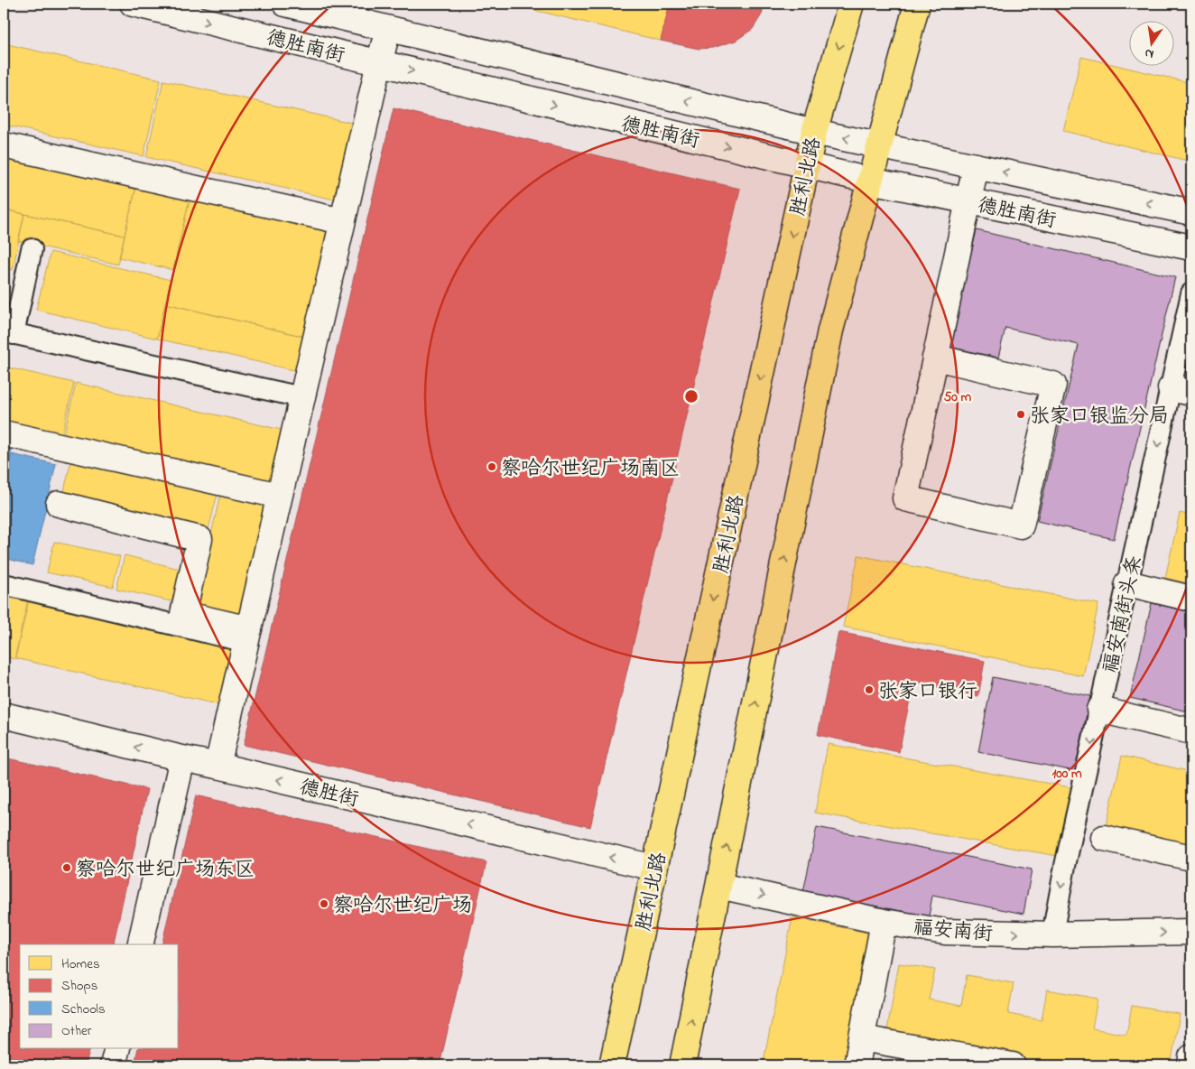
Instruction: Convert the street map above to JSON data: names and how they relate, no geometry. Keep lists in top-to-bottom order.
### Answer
{
  "streets": {
    "highway": ["胜利北路"],
    "street": ["德胜南街", "德胜街", "福安南街"],
    "lane": ["福安南街头条"]
  },
  "crossings": [
    ["德胜南街", "胜利北路"],
    ["胜利北路", "德胜街"],
    ["福安南街头条", "福安南街"]
  ],
  "one_way": ["福安南街头条", "德胜街"],
  "places": [
    "张家口银监分局",
    "察哈尔世纪广场南区",
    "张家口银行",
    "察哈尔世纪广场东区",
    "察哈尔世纪广场"
  ],
  "legend": [
    "Homes",
    "Shops",
    "Schools",
    "Other"
  ],
  "north": "bottom",
  "rings": ["50 m", "100 m"]
}
